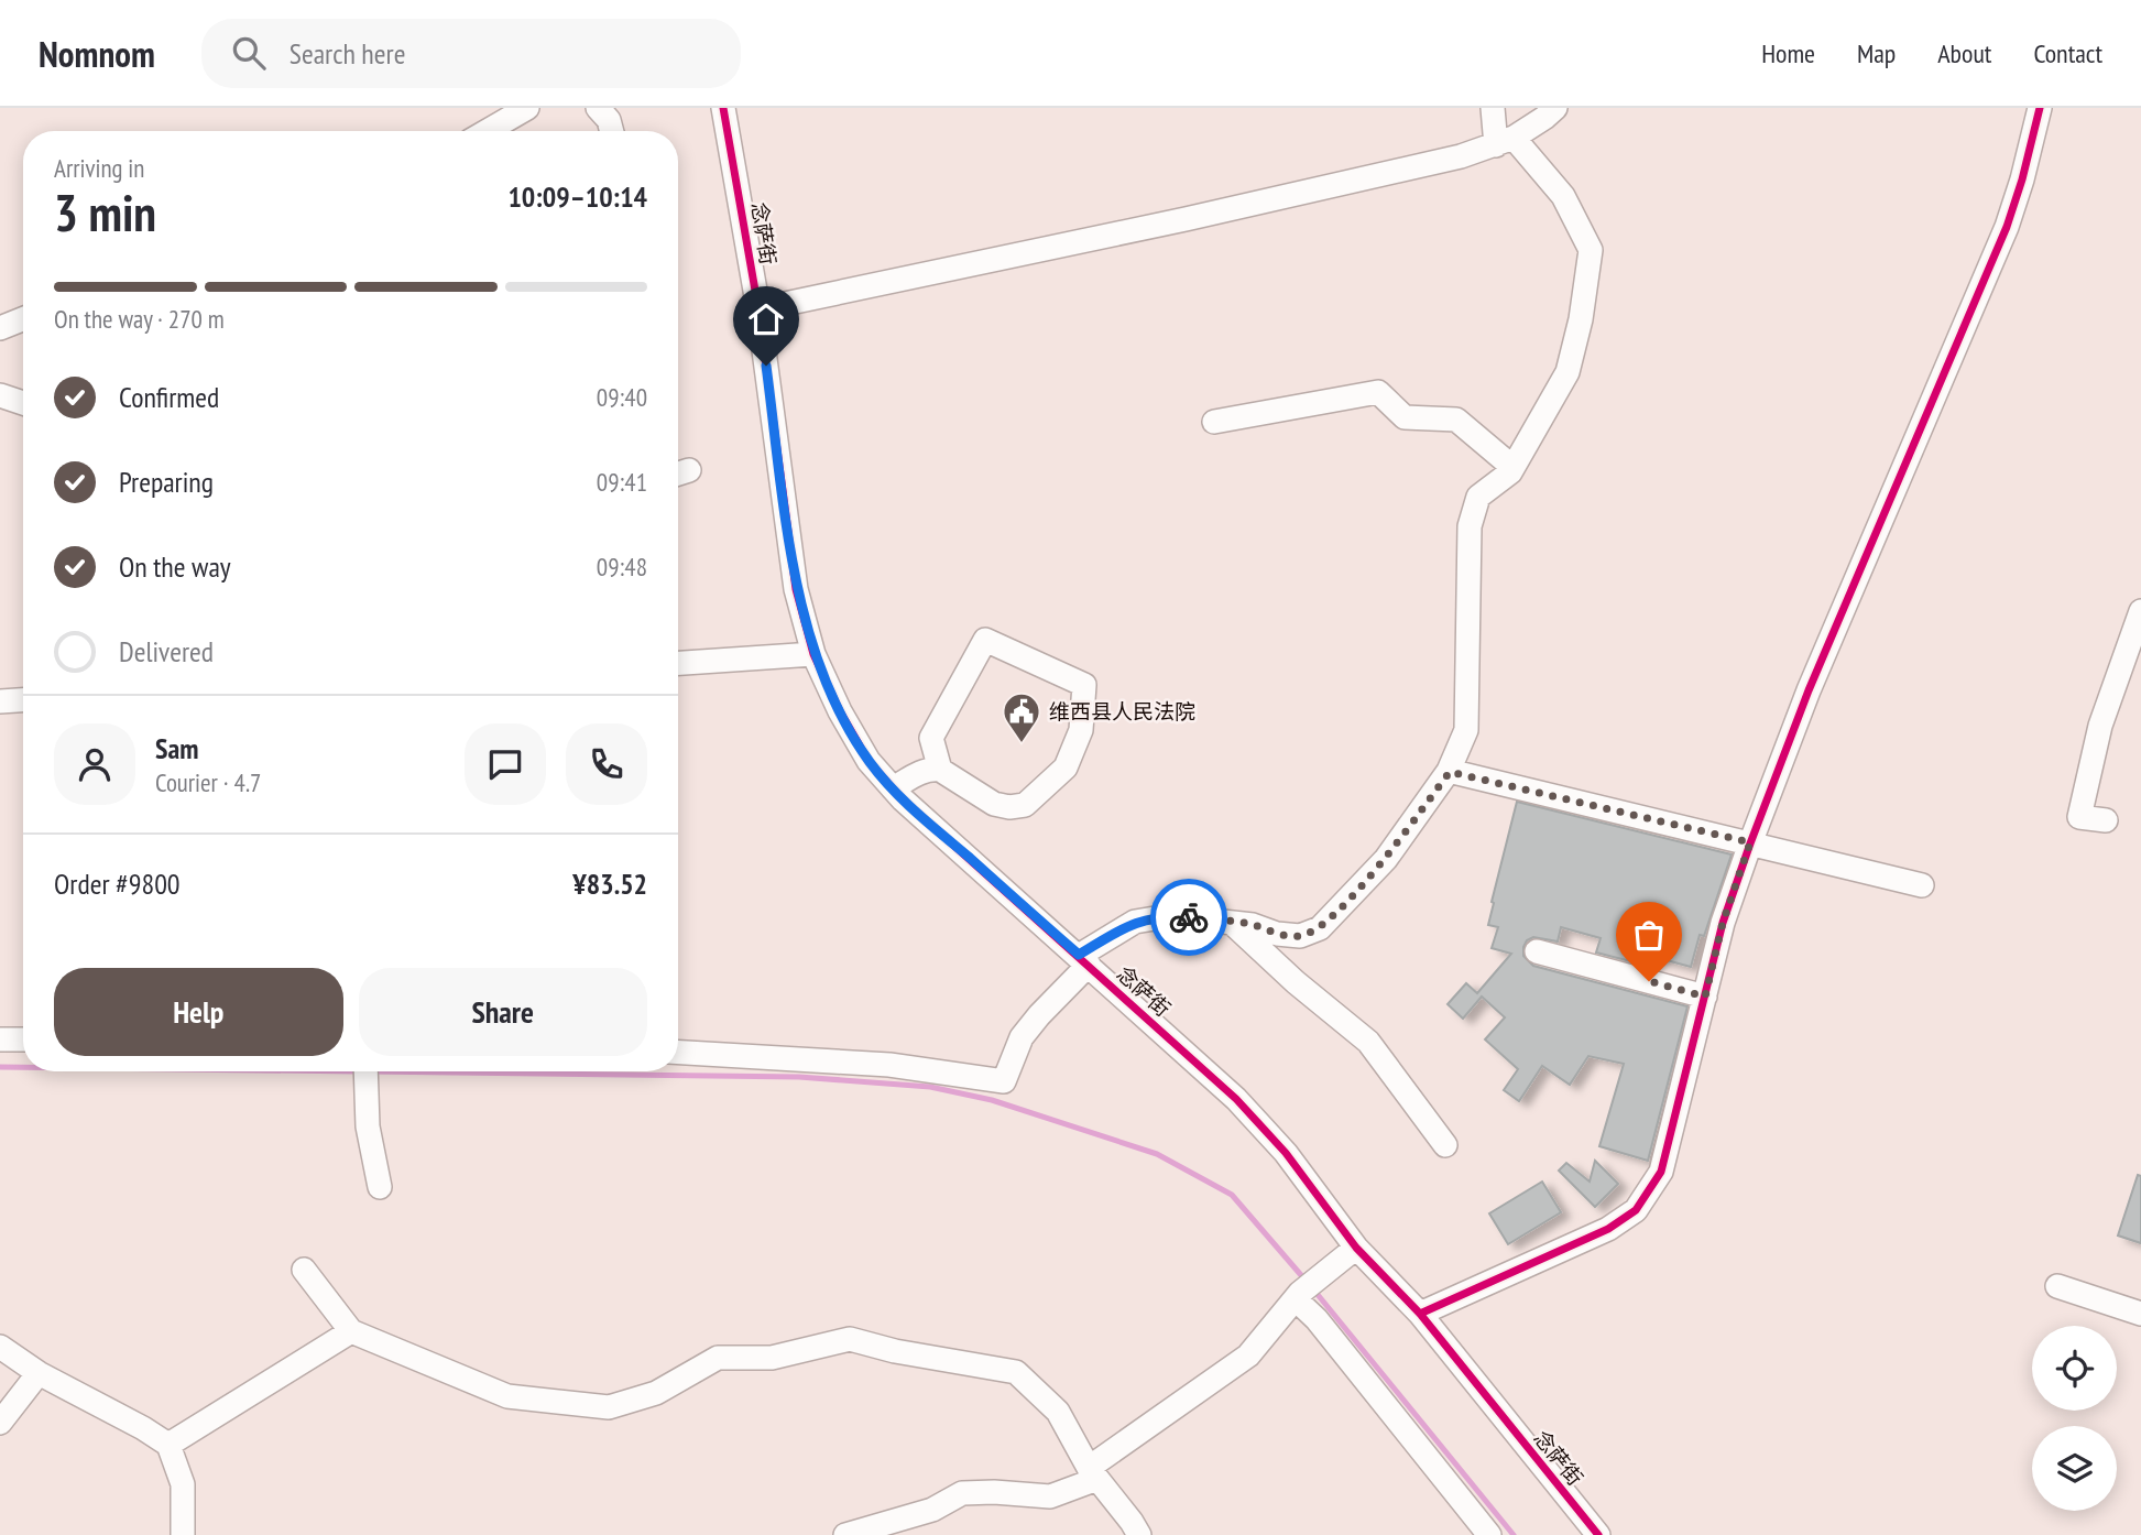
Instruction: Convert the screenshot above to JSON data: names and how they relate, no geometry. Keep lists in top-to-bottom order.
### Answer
{
  "streets": {
    "street": ["念萨街"]
  },
  "places": {
    "public building": ["维西县人民法院"]
  },
  "page": {
    "header": "Nomnom",
    "search": "Search here",
    "nav": [
      "Home",
      "Map",
      "About",
      "Contact"
    ],
    "heading": ["3 min", "Arriving in", "10:09–10:14"],
    "panel": [
      "Sam",
      "Courier · 4.7",
      "Order #9800",
      "¥83.52"
    ],
    "bar": "On the way · 270 m",
    "list": [
      ["Confirmed", "09:40"],
      ["Preparing", "09:41"],
      ["On the way", "09:48"],
      "Delivered"
    ],
    "buttons": ["Help", "Share"]
  }
}
